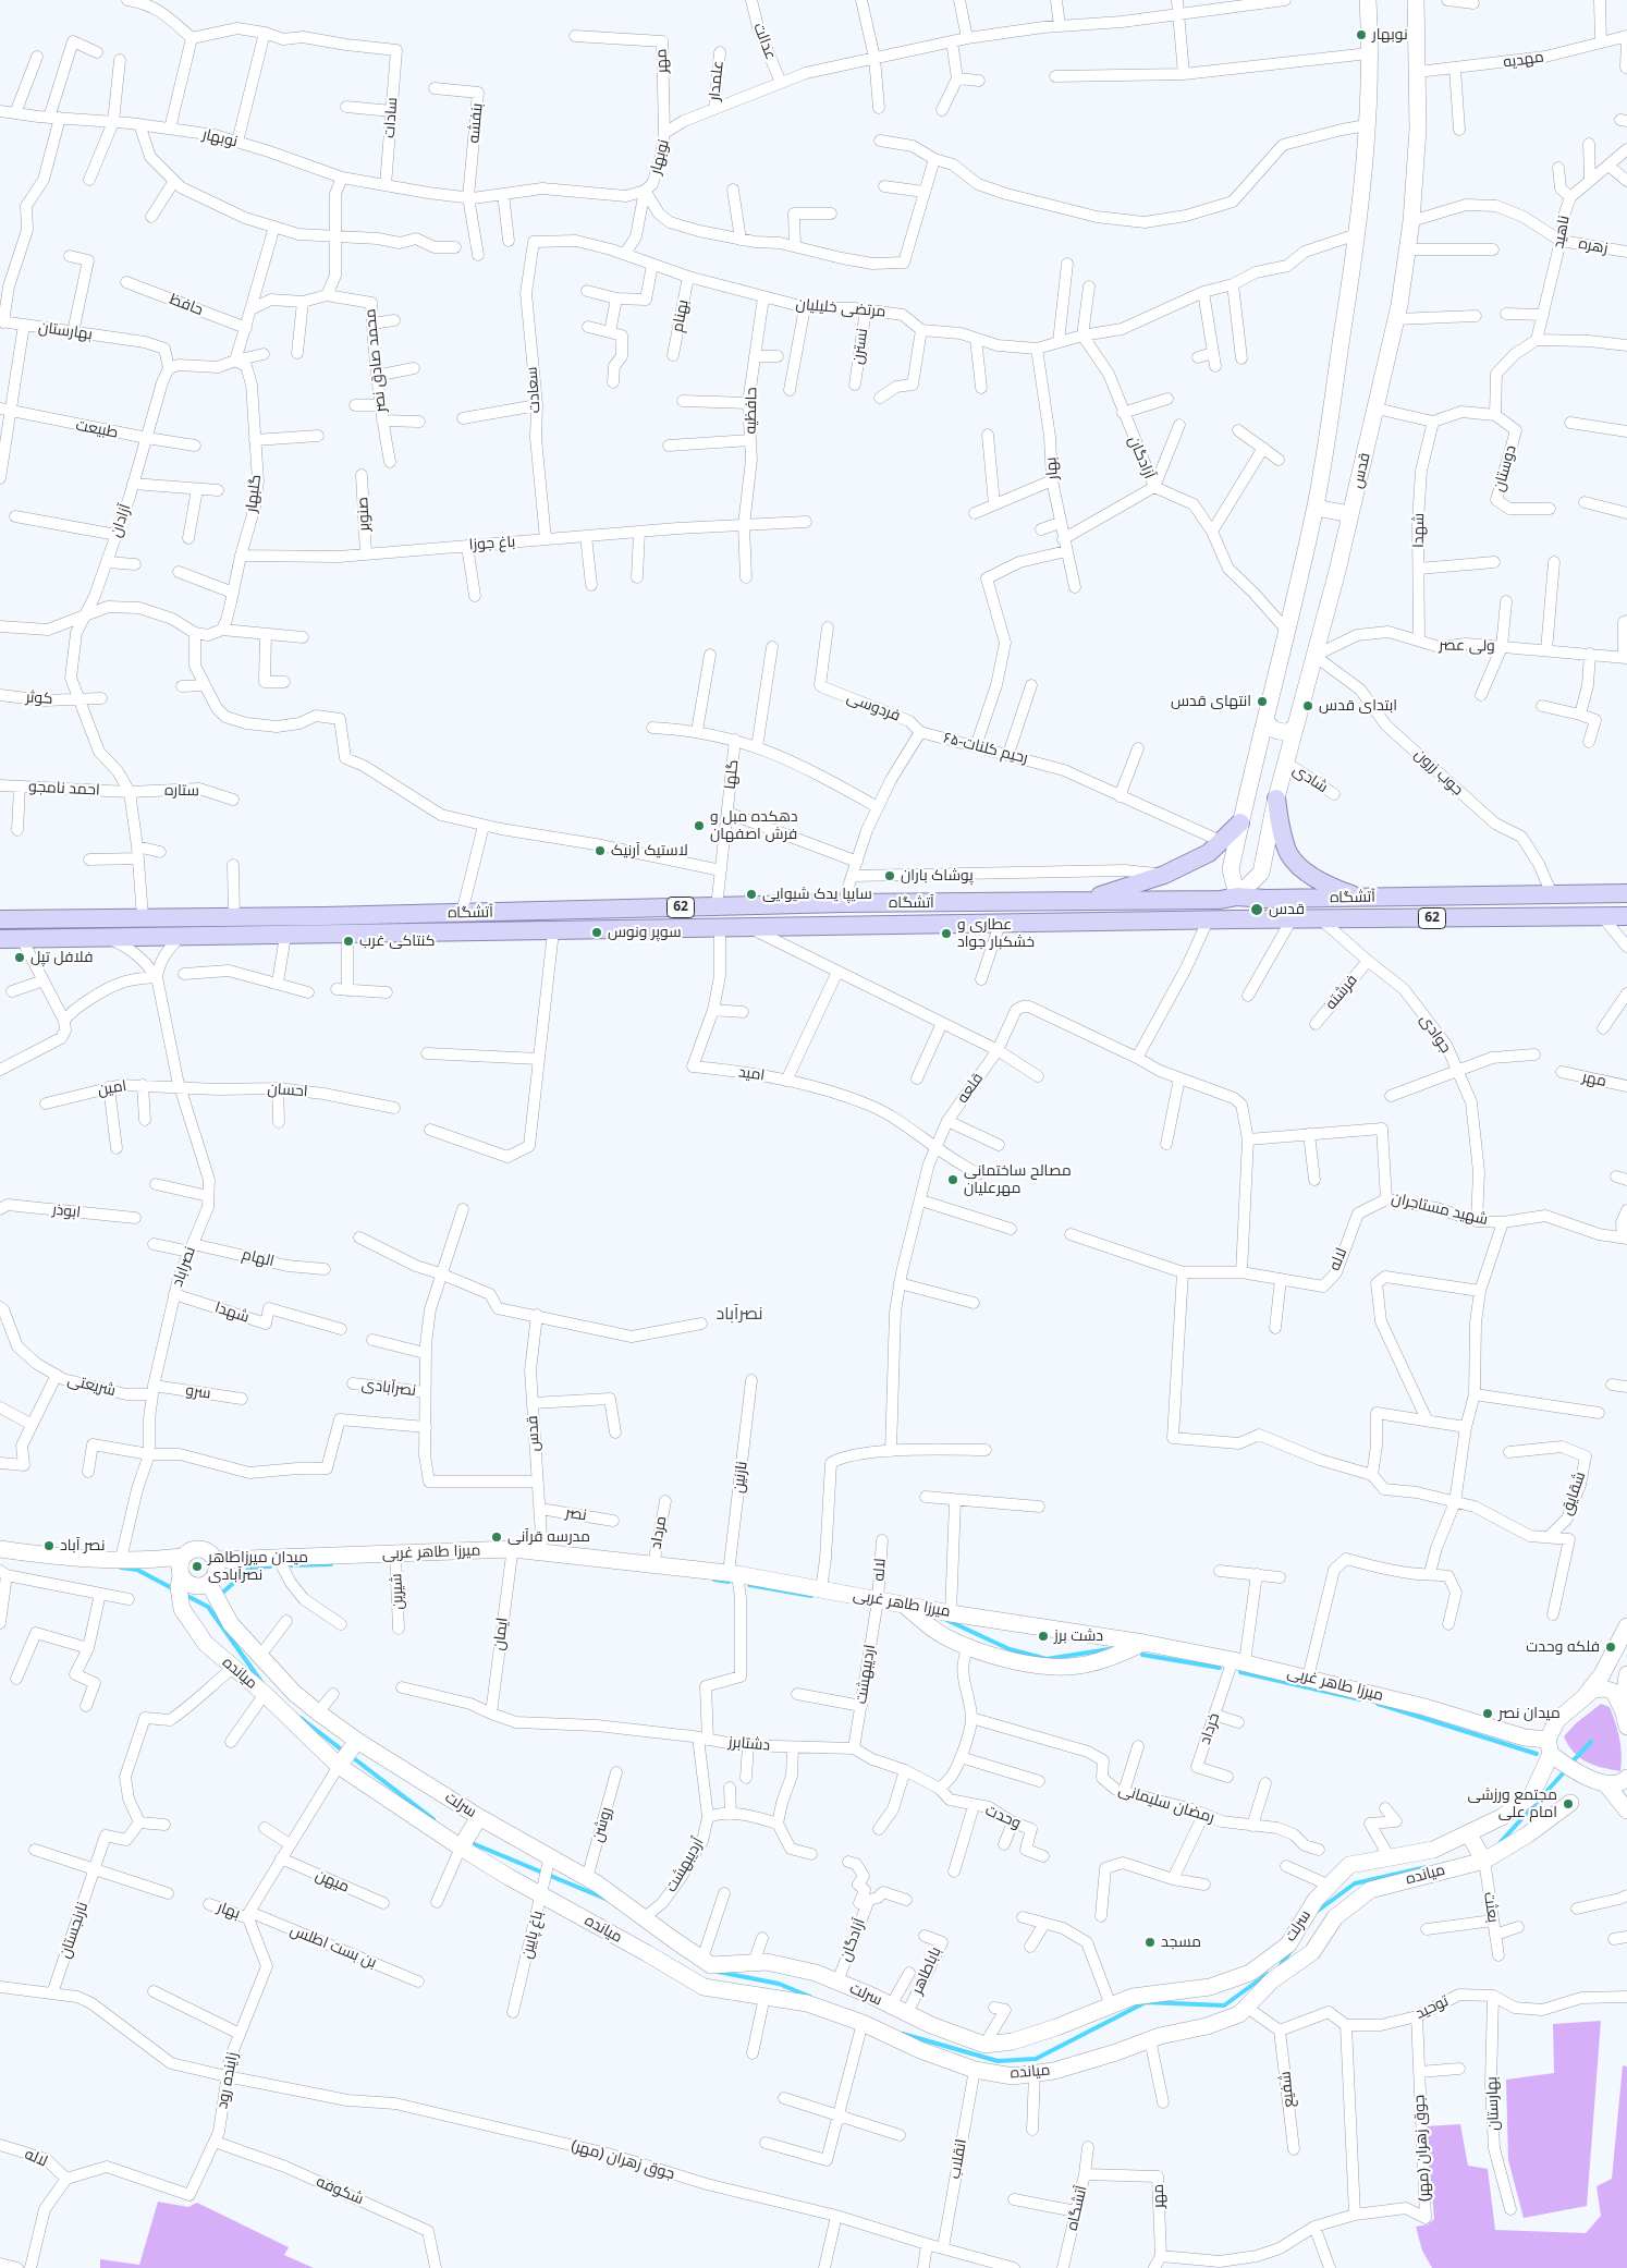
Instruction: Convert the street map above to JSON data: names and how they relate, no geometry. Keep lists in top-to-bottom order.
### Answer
{
  "streets": {
    "main road": [
      "قدس",
      "آتشگاه",
      "62",
      "میرزا طاهر غربی",
      "میانده",
      "سرلت"
    ],
    "street": [
      "عدالت",
      "مهدیه",
      "مهر",
      "علمدار",
      "سادات",
      "بنفشه",
      "نوبهار",
      "ناهید",
      "زهره",
      "حافظ",
      "مرتضی خلیلیان",
      "بهنام",
      "بهارستان",
      "نسترن",
      "محمد صادق نصر",
      "سعادت",
      "حافظیه",
      "طبیعت",
      "آزادگان",
      "بهار",
      "دوستان",
      "گلبهار",
      "صنوبر",
      "آزادان",
      "شهدا",
      "باغ جوزا",
      "ولی عصر",
      "کوثر",
      "فردوسی",
      "۶۵-رحیم کلنات",
      "جوب زرون",
      "گلها",
      "شادی",
      "احمد نامجو",
      "ستاره",
      "فرشته",
      "جوادی",
      "امید",
      "امین",
      "قلعه",
      "احسان",
      "شهید مستاجران",
      "ابوذر",
      "الهام",
      "لاله",
      "نصراباد",
      "شریعتی",
      "نصرآبادی",
      "سرو",
      "نازنین",
      "شقایق",
      "نصر",
      "مرداد",
      "شیرین",
      "ایمان",
      "اردیبهشت",
      "خرداد",
      "دشتابرز",
      "رمضان سلیمانی",
      "وحدت",
      "روشن",
      "اُردیبهشت",
      "میهن",
      "بعثت",
      "نارنجستان",
      "باغ پایین",
      "بن بست اطلس",
      "باباطاهر",
      "توحید",
      "زاینده رود",
      "شفیع",
      "جوق زهران (مهر)",
      "انقلاب",
      "شکوفه"
    ]
  },
  "crossings": [
    ["عدالت", "نوبهار"],
    ["مهدیه", "قدس"],
    ["مهر", "نوبهار"],
    ["مهر", "آتشگاه"],
    ["مهر", "جوق زهران (مهر)"],
    ["علمدار", "نوبهار"],
    ["سادات", "نوبهار"],
    ["بنفشه", "نوبهار"],
    ["ناهید", "زهره"],
    ["مرتضی خلیلیان", "بهنام"],
    ["مرتضی خلیلیان", "نسترن"],
    ["مرتضی خلیلیان", "سعادت"],
    ["مرتضی خلیلیان", "حافظیه"],
    ["بهارستان", "طبیعت"],
    ["بهارستان", "آزادان"],
    ["بهارستان", "توحید"],
    ["سعادت", "باغ جوزا"],
    ["حافظیه", "باغ جوزا"],
    ["طبیعت", "آزادان"],
    ["آزادگان", "سرلت"],
    ["بهار", "بن بست اطلس"],
    ["بهار", "زاینده رود"],
    ["قدس", "ولی عصر"],
    ["قدس", "جوب زرون"],
    ["قدس", "شادی"],
    ["قدس", "آتشگاه"],
    ["قدس", "نصر"],
    ["قدس", "میرزا طاهر غربی"],
    ["گلبهار", "باغ جوزا"],
    ["صنوبر", "باغ جوزا"],
    ["آزادان", "کوثر"],
    ["آزادان", "احمد نامجو"],
    ["آزادان", "ستاره"],
    ["آزادان", "آتشگاه"],
    ["شهدا", "ولی عصر"],
    ["شهدا", "نصراباد"],
    ["ولی عصر", "جوب زرون"],
    ["فردوسی", "۶۵-رحیم کلنات"],
    ["جوب زرون", "آتشگاه"],
    ["گلها", "آتشگاه"],
    ["احمد نامجو", "ستاره"],
    ["آتشگاه", "جوادی"],
    ["آتشگاه", "امید"],
    ["فرشته", "جوادی"],
    ["جوادی", "شهید مستاجران"],
    ["امید", "قلعه"],
    ["امین", "احسان"],
    ["امین", "نصراباد"],
    ["احسان", "نصراباد"],
    ["شهید مستاجران", "لاله"],
    ["الهام", "نصراباد"],
    ["لاله", "میرزا طاهر غربی"],
    ["لاله", "اردیبهشت"],
    ["لاله", "زاینده رود"],
    ["نصراباد", "شریعتی"],
    ["نصراباد", "سرو"],
    ["نصراباد", "میرزا طاهر غربی"],
    ["شریعتی", "سرو"],
    ["نازنین", "میرزا طاهر غربی"],
    ["نازنین", "دشتابرز"],
    ["نازنین", "اُردیبهشت"],
    ["مرداد", "میرزا طاهر غربی"],
    ["میرزا طاهر غربی", "شیرین"],
    ["میرزا طاهر غربی", "میانده"],
    ["میرزا طاهر غربی", "اردیبهشت"],
    ["میرزا طاهر غربی", "خرداد"],
    ["میرزا طاهر غربی", "سرلت"],
    ["ایمان", "دشتابرز"],
    ["میانده", "سرلت"],
    ["میانده", "بعثت"],
    ["میانده", "باغ پایین"],
    ["میانده", "انقلاب"],
    ["اردیبهشت", "دشتابرز"],
    ["دشتابرز", "وحدت"],
    ["دشتابرز", "اُردیبهشت"],
    ["سرلت", "روشن"],
    ["سرلت", "اُردیبهشت"],
    ["سرلت", "باغ پایین"],
    ["سرلت", "باباطاهر"],
    ["نارنجستان", "جوق زهران (مهر)"],
    ["بن بست اطلس", "زاینده رود"],
    ["توحید", "شفیع"],
    ["توحید", "جوق زهران (مهر)"],
    ["زاینده رود", "جوق زهران (مهر)"],
    ["زاینده رود", "شکوفه"],
    ["جوق زهران (مهر)", "انقلاب"]
  ],
  "districts": ["نصرآباد"],
  "places": [
    "نوبهار",
    "انتهای قدس",
    "ابتدای قدس",
    "دهکده مبل و فرش اصفهان",
    "لاستیک آرنیک",
    "پوشاک باران",
    "سایپا یدک شیوایی",
    "قدس",
    "سوپر ونوس",
    "عطاری و خشکبار جواد",
    "کنتاکی غرب",
    "فلافل تپل",
    "مصالح ساختمانی مهرعلیان",
    "مدرسه قرآنی",
    "نصر آباد",
    "میدان میرزاطاهر نصرآبادی",
    "دشت برز",
    "فلکه وحدت",
    "میدان نصر",
    "مجتمع ورزشی امام علی",
    "مسجد"
  ]
}
